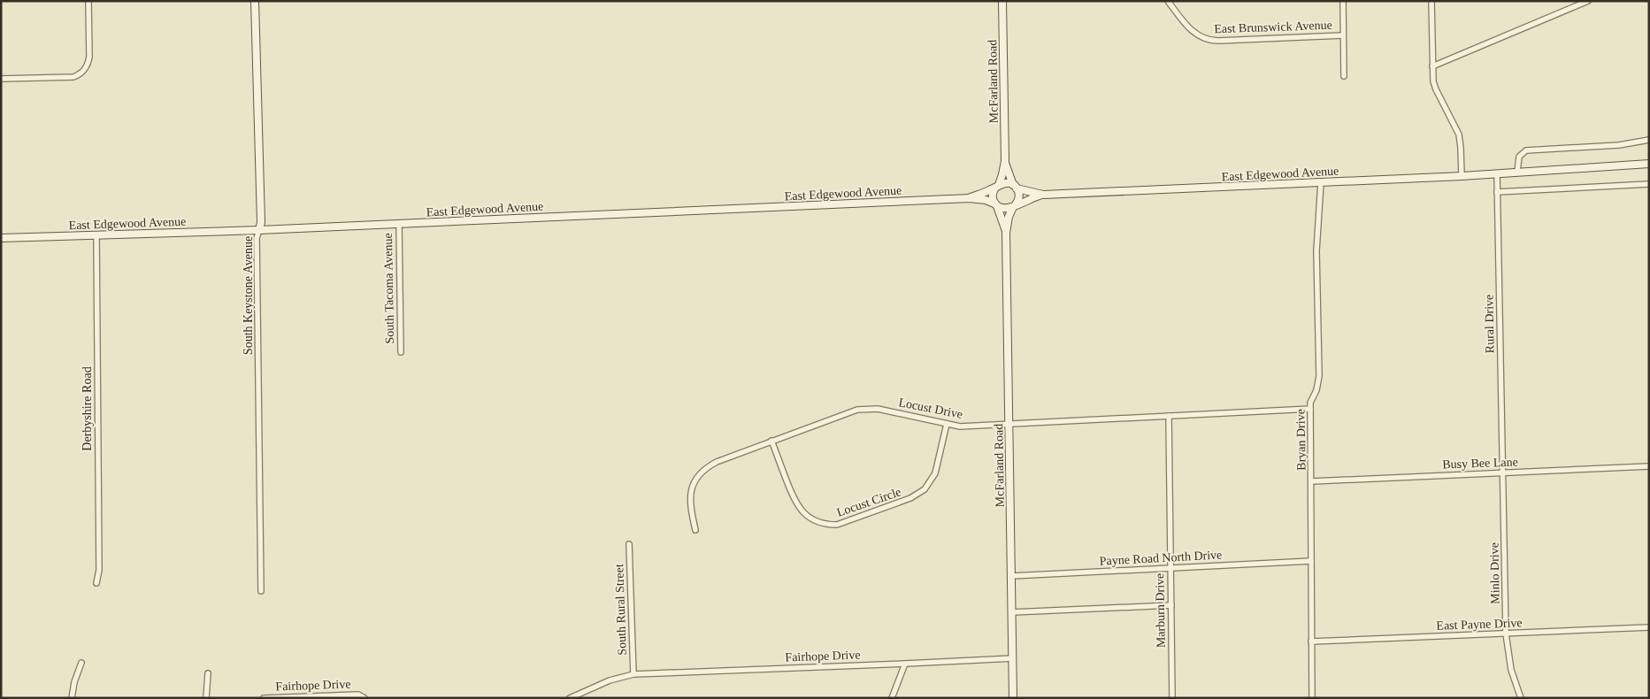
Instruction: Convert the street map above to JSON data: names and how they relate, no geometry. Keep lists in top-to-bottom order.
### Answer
{
  "streets": {
    "main road": ["McFarland Road", "East Edgewood Avenue", "South Keystone Avenue"],
    "street": [
      "East Brunswick Avenue",
      "South Tacoma Avenue",
      "Rural Drive",
      "Locust Drive",
      "Derbyshire Road",
      "Bryan Drive",
      "Busy Bee Lane",
      "Locust Circle",
      "Payne Road North Drive",
      "Minlo Drive",
      "South Rural Street",
      "Marburn Drive",
      "East Payne Drive",
      "Fairhope Drive"
    ]
  },
  "crossings": [
    ["McFarland Road", "East Edgewood Avenue"],
    ["McFarland Road", "Locust Drive"],
    ["McFarland Road", "Payne Road North Drive"],
    ["McFarland Road", "Fairhope Drive"],
    ["East Edgewood Avenue", "South Tacoma Avenue"],
    ["East Edgewood Avenue", "South Keystone Avenue"],
    ["East Edgewood Avenue", "Rural Drive"],
    ["East Edgewood Avenue", "Derbyshire Road"],
    ["East Edgewood Avenue", "Bryan Drive"],
    ["Rural Drive", "Busy Bee Lane"],
    ["Rural Drive", "Minlo Drive"],
    ["Locust Drive", "Bryan Drive"],
    ["Locust Drive", "Locust Circle"],
    ["Locust Drive", "Marburn Drive"],
    ["Bryan Drive", "Busy Bee Lane"],
    ["Bryan Drive", "Payne Road North Drive"],
    ["Bryan Drive", "East Payne Drive"],
    ["Busy Bee Lane", "Minlo Drive"],
    ["Payne Road North Drive", "Marburn Drive"],
    ["Minlo Drive", "East Payne Drive"],
    ["South Rural Street", "Fairhope Drive"]
  ]
}
